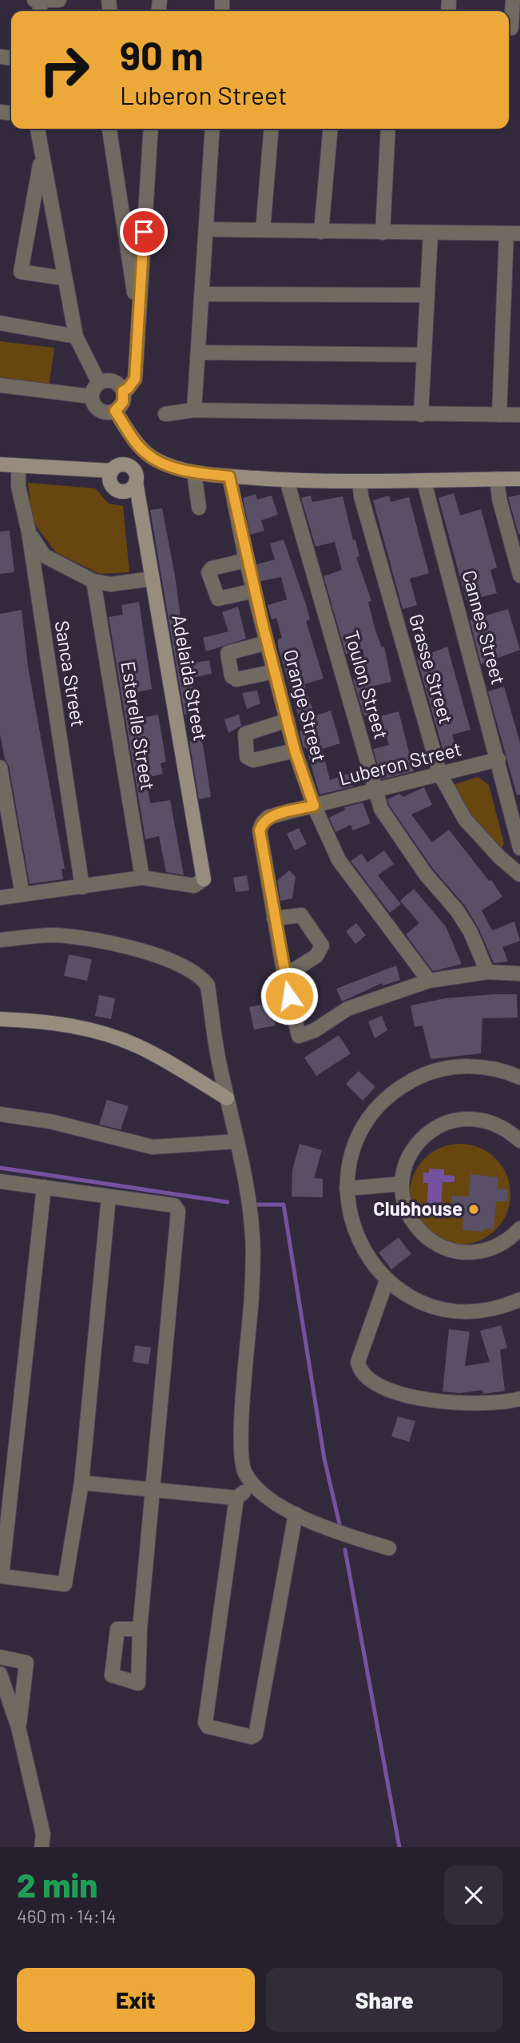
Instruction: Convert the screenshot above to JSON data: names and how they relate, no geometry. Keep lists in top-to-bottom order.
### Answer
{
  "streets": {
    "street": [
      "Cannes Street",
      "Grasse Street",
      "Sanca Street",
      "Adelaida Street",
      "Toulon Street",
      "Orange Street",
      "Esterelle Street",
      "Luberon Street"
    ]
  },
  "crossings": [
    ["Cannes Street", "Luberon Street"],
    ["Grasse Street", "Luberon Street"],
    ["Adelaida Street", "Esterelle Street"],
    ["Toulon Street", "Luberon Street"],
    ["Orange Street", "Luberon Street"]
  ],
  "places": ["Clubhouse"],
  "page": {
    "turn": ["90 m", "Luberon Street"],
    "heading": ["2 min", "460 m · 14:14"],
    "buttons": ["Exit", "Share"]
  }
}
